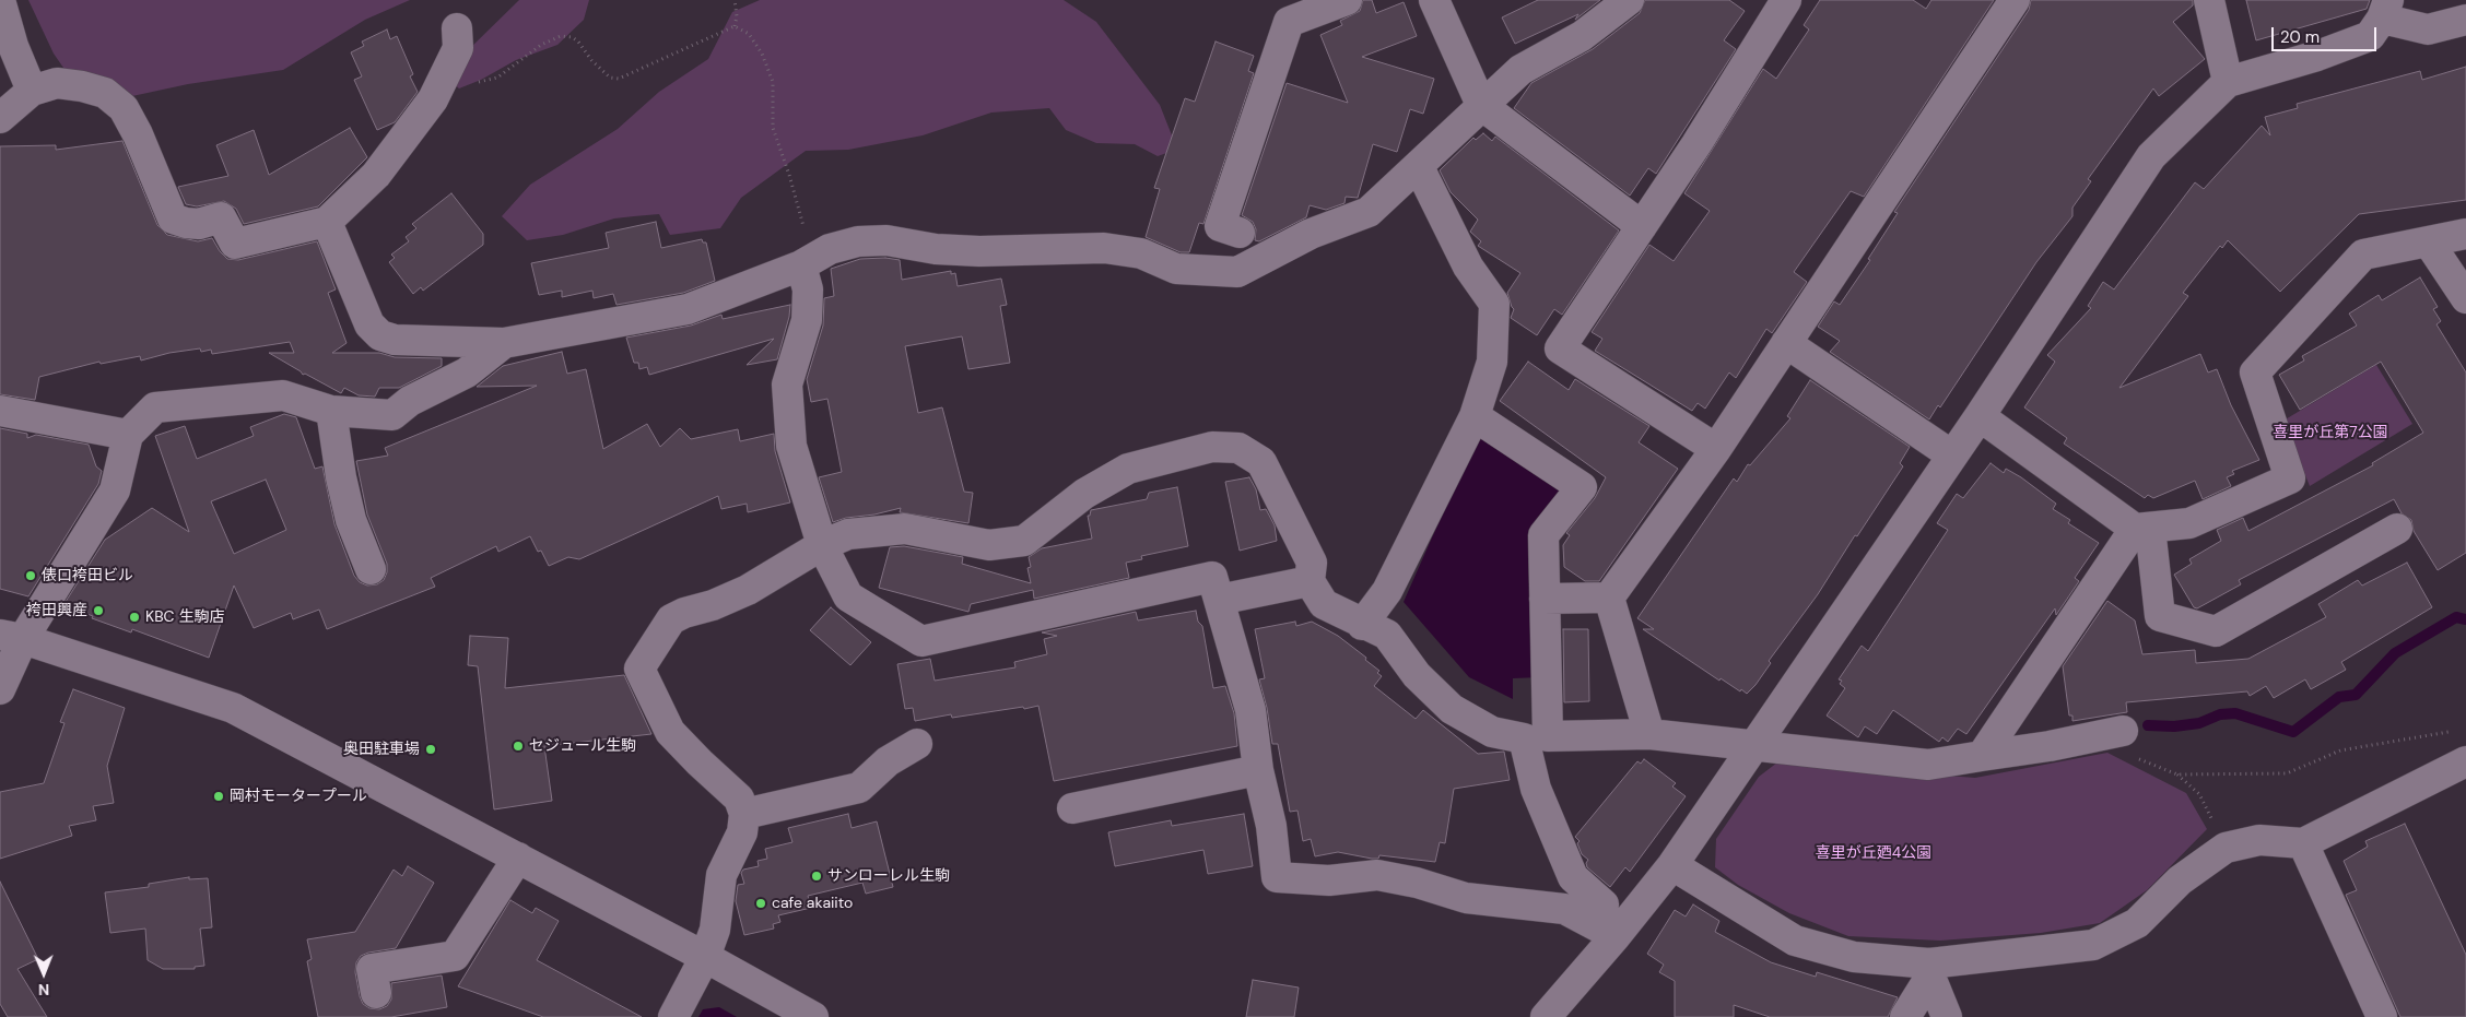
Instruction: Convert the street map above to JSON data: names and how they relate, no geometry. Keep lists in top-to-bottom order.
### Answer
{
  "parks": ["喜里が丘第7公園", "喜里が丘廼4公園"],
  "places": [
    "俵口袴田ビル",
    "袴田興産",
    "KBC 生駒店",
    "セジュール生駒",
    "奥田駐車場",
    "岡村モータープール",
    "サンローレル生駒",
    "cafe akaiito"
  ],
  "scale_bar": "20 m",
  "north": "bottom"
}
